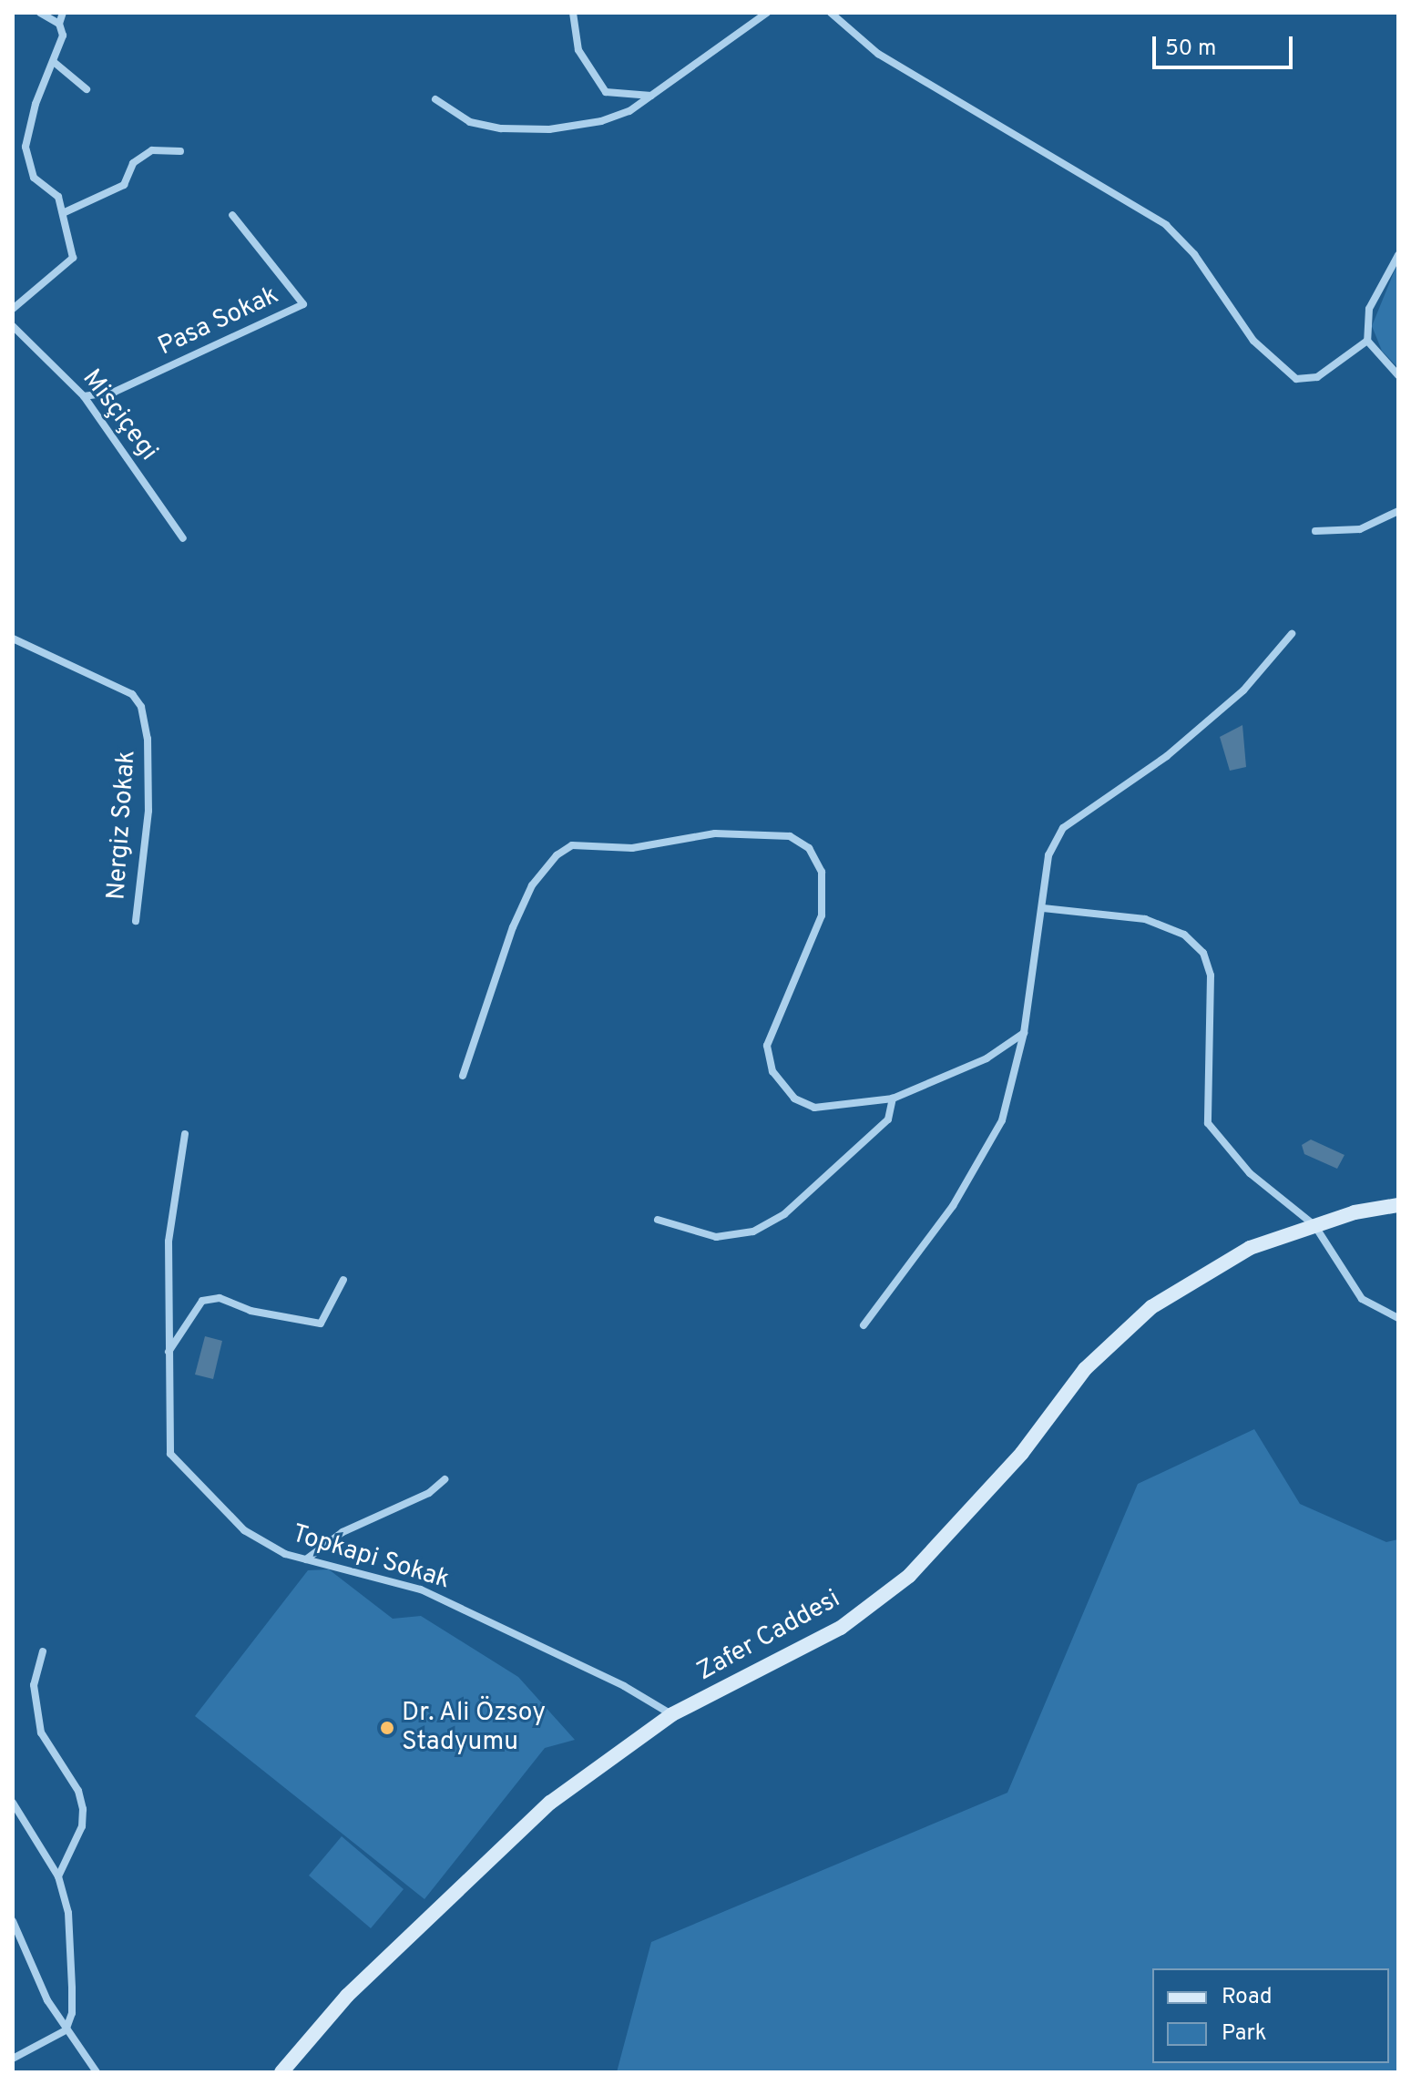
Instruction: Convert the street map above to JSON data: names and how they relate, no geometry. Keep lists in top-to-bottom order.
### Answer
{
  "streets": {
    "street": [
      "Pasa Sokak",
      "Misçiçegi",
      "Nergiz Sokak",
      "Topkapi Sokak",
      "Zafer Caddesi"
    ]
  },
  "crossings": [
    ["Pasa Sokak", "Misçiçegi"],
    ["Topkapi Sokak", "Zafer Caddesi"]
  ],
  "places": ["Dr. Ali Özsoy Stadyumu"],
  "legend": ["Road", "Park"],
  "scale_bar": "50 m"
}
